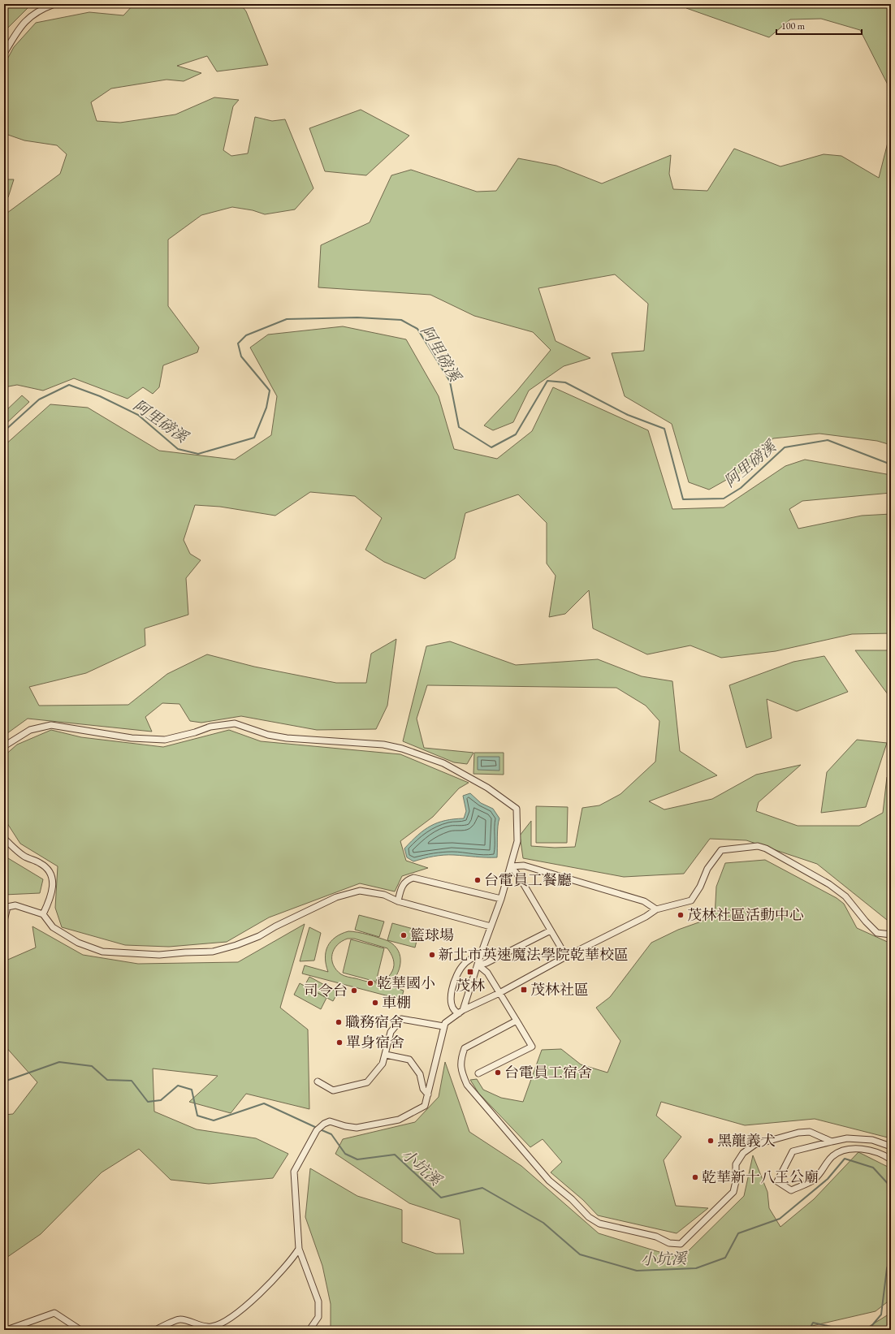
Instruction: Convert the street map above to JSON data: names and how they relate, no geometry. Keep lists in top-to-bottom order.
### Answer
{
  "water": ["阿里磅溪", "小坑溪"],
  "places": {
    "other": [
      "台電員工餐廳",
      "茂林社區活動中心",
      "籃球場",
      "新北市英速魔法學院乾華校區",
      "乾華國小",
      "司令台",
      "車棚",
      "職務宿舍",
      "單身宿舍",
      "台電員工宿舍",
      "黑龍義犬",
      "乾華新十八王公廟"
    ],
    "transit": ["茂林", "茂林社區"]
  },
  "scale_bar": "100 m"
}
